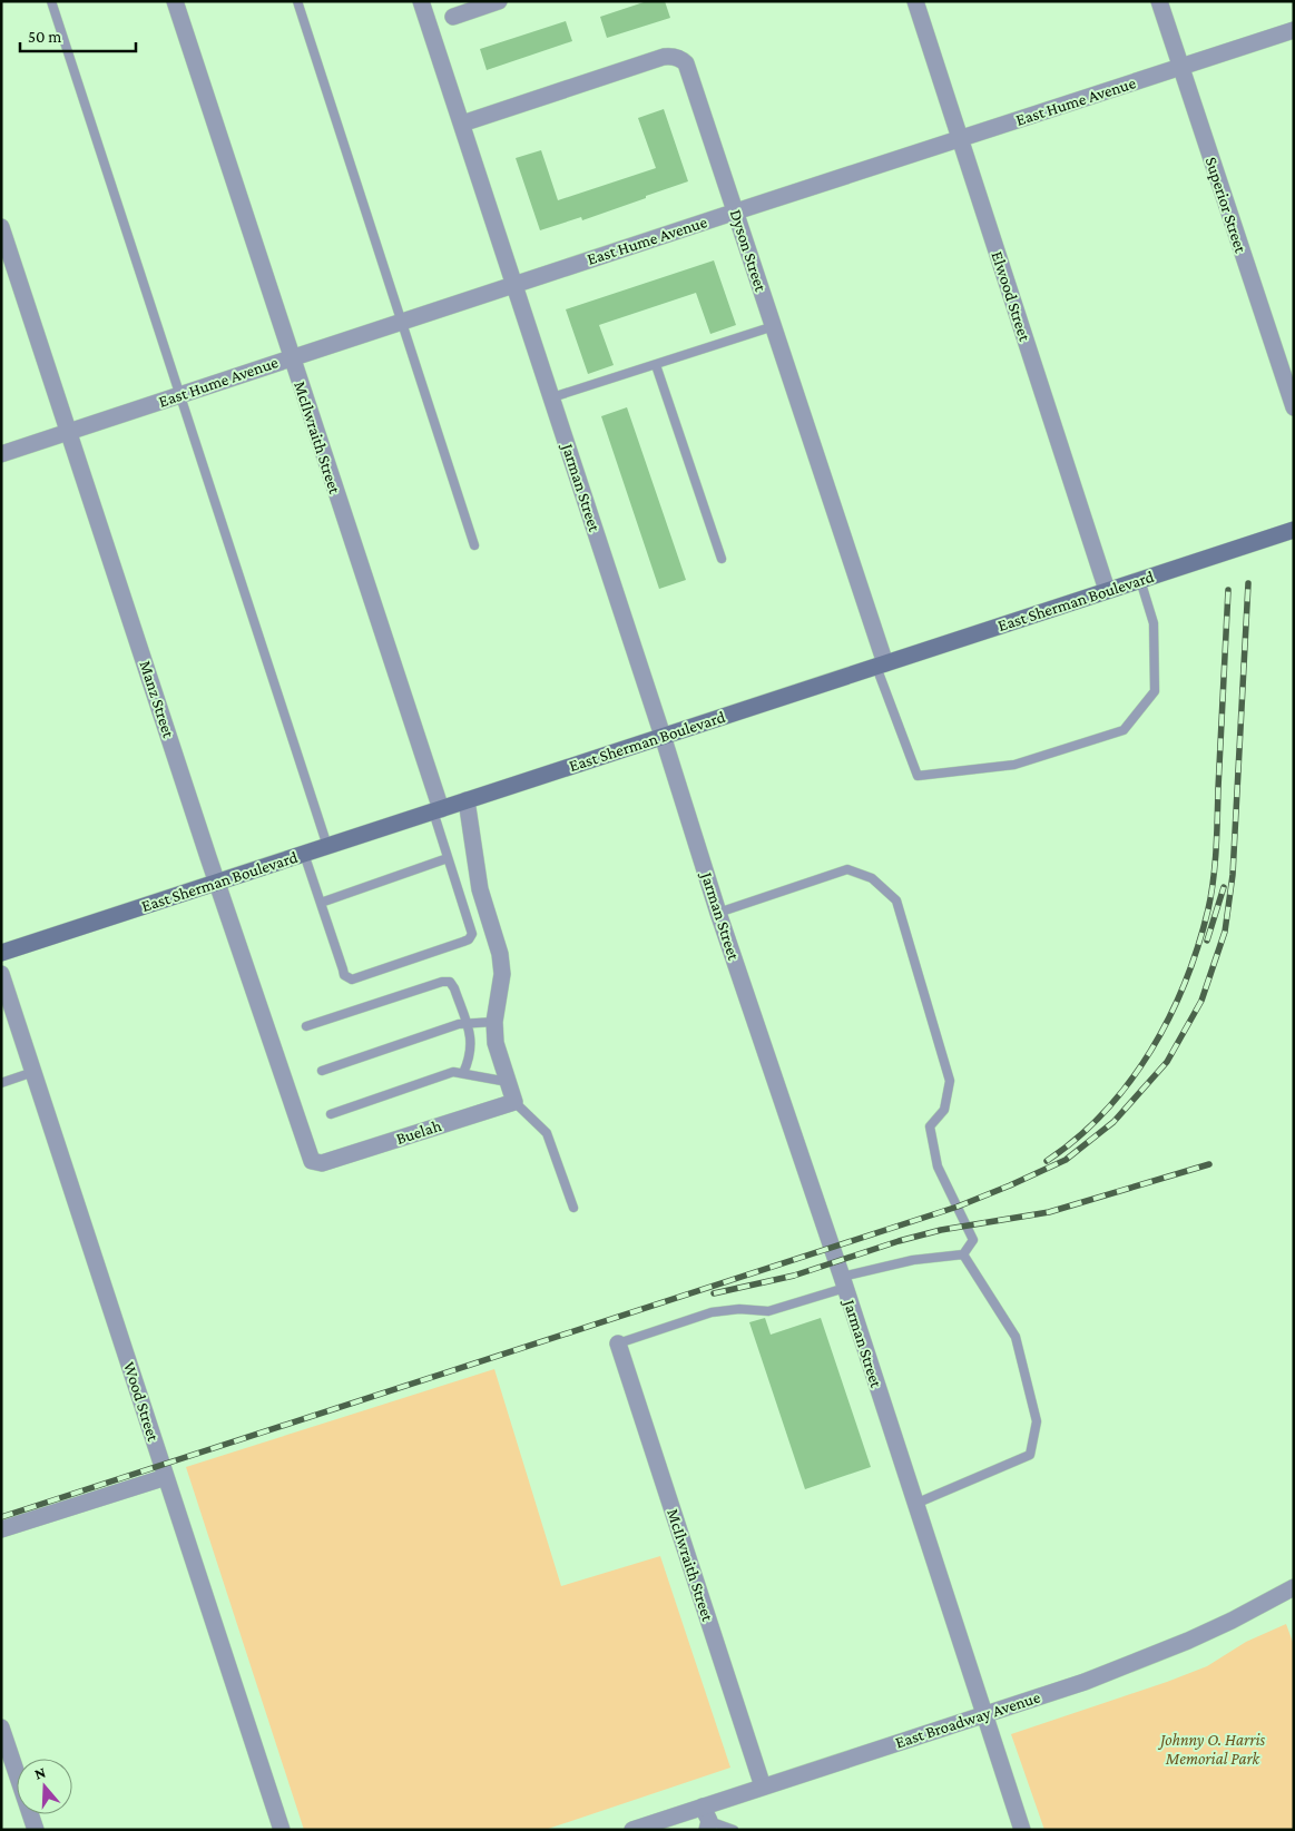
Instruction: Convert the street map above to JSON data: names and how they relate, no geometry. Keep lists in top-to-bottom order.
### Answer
{
  "streets": {
    "main road": ["East Sherman Boulevard"],
    "street": [
      "East Hume Avenue",
      "Superior Street",
      "Dyson Street",
      "Elwood Street",
      "McIlwraith Street",
      "Jarman Street",
      "Manz Street",
      "Buelah",
      "Wood Street",
      "East Broadway Avenue"
    ]
  },
  "crossings": [
    ["East Hume Avenue", "Superior Street"],
    ["East Hume Avenue", "Dyson Street"],
    ["East Hume Avenue", "Elwood Street"],
    ["East Hume Avenue", "McIlwraith Street"],
    ["East Hume Avenue", "Jarman Street"],
    ["East Hume Avenue", "Manz Street"],
    ["Dyson Street", "Jarman Street"],
    ["Dyson Street", "East Sherman Boulevard"],
    ["Elwood Street", "East Sherman Boulevard"],
    ["McIlwraith Street", "East Sherman Boulevard"],
    ["McIlwraith Street", "East Broadway Avenue"],
    ["Jarman Street", "East Sherman Boulevard"],
    ["Jarman Street", "East Broadway Avenue"],
    ["East Sherman Boulevard", "Manz Street"],
    ["Manz Street", "Buelah"]
  ],
  "parks": ["Johnny O. Harris Memorial Park"],
  "scale_bar": "50 m",
  "north": "top"
}
